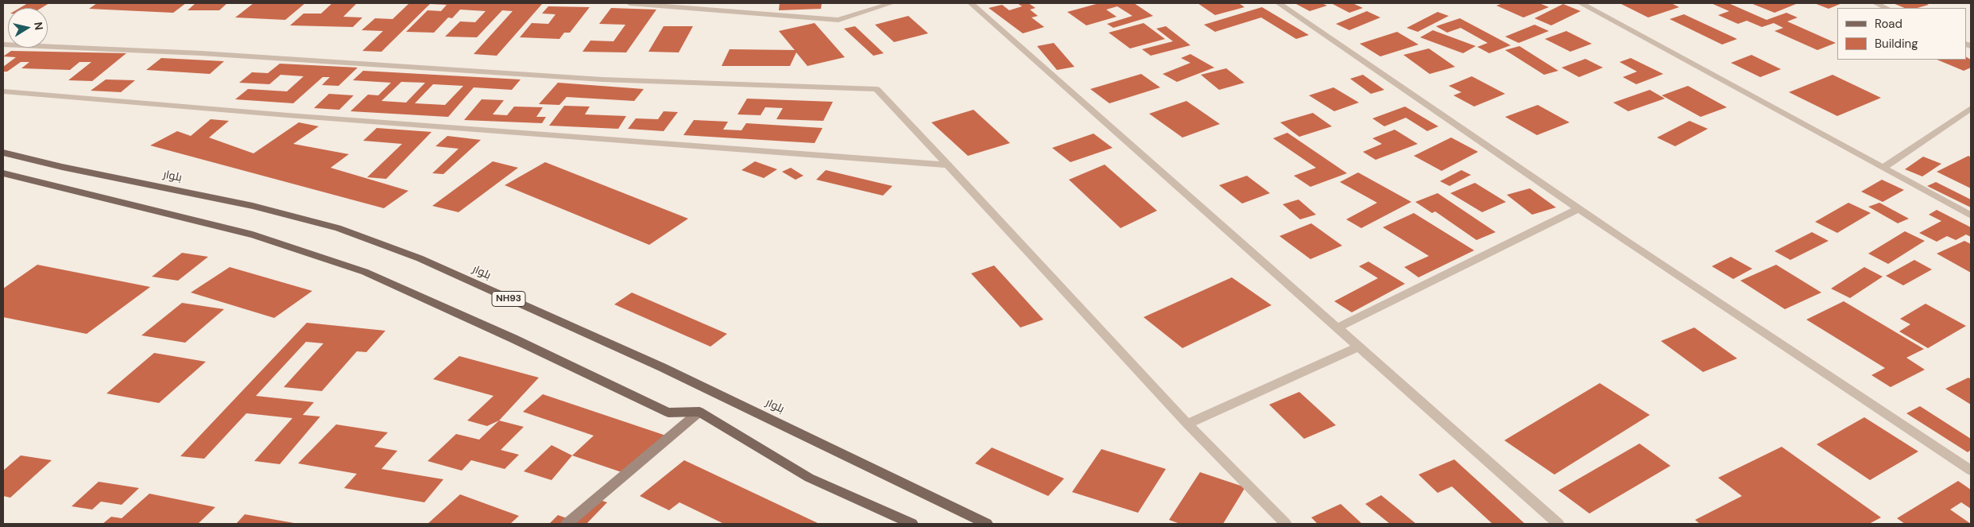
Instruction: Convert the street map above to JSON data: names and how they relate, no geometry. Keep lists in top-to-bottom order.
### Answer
{
  "streets": {
    "main road": ["بلوار", "NH93"]
  },
  "legend": ["Road", "Building"],
  "north": "right"
}
